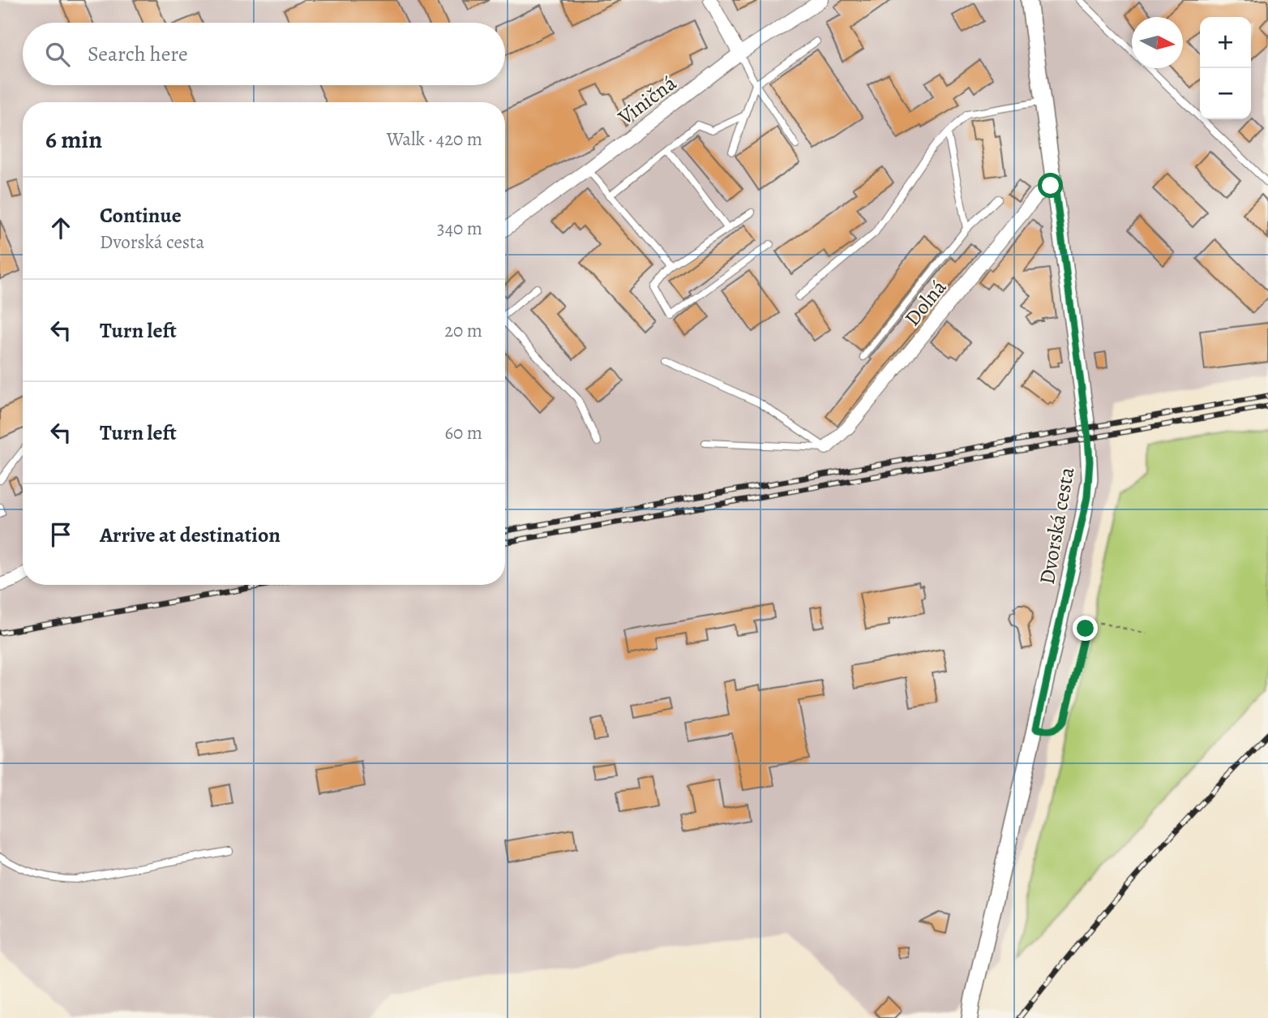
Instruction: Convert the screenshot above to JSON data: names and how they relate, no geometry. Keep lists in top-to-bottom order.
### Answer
{
  "streets": {
    "street": ["Viničná", "Dolná", "Dvorská cesta"]
  },
  "crossings": [
    ["Dolná", "Dvorská cesta"]
  ],
  "north": "right",
  "page": {
    "map_buttons": ["+", "−"],
    "search": "Search here",
    "heading": ["6 min", "Walk · 420 m"],
    "list": [
      ["Continue", "Dvorská cesta", "340 m"],
      ["Turn left", "20 m"],
      ["Turn left", "60 m"],
      "Arrive at destination"
    ]
  }
}
